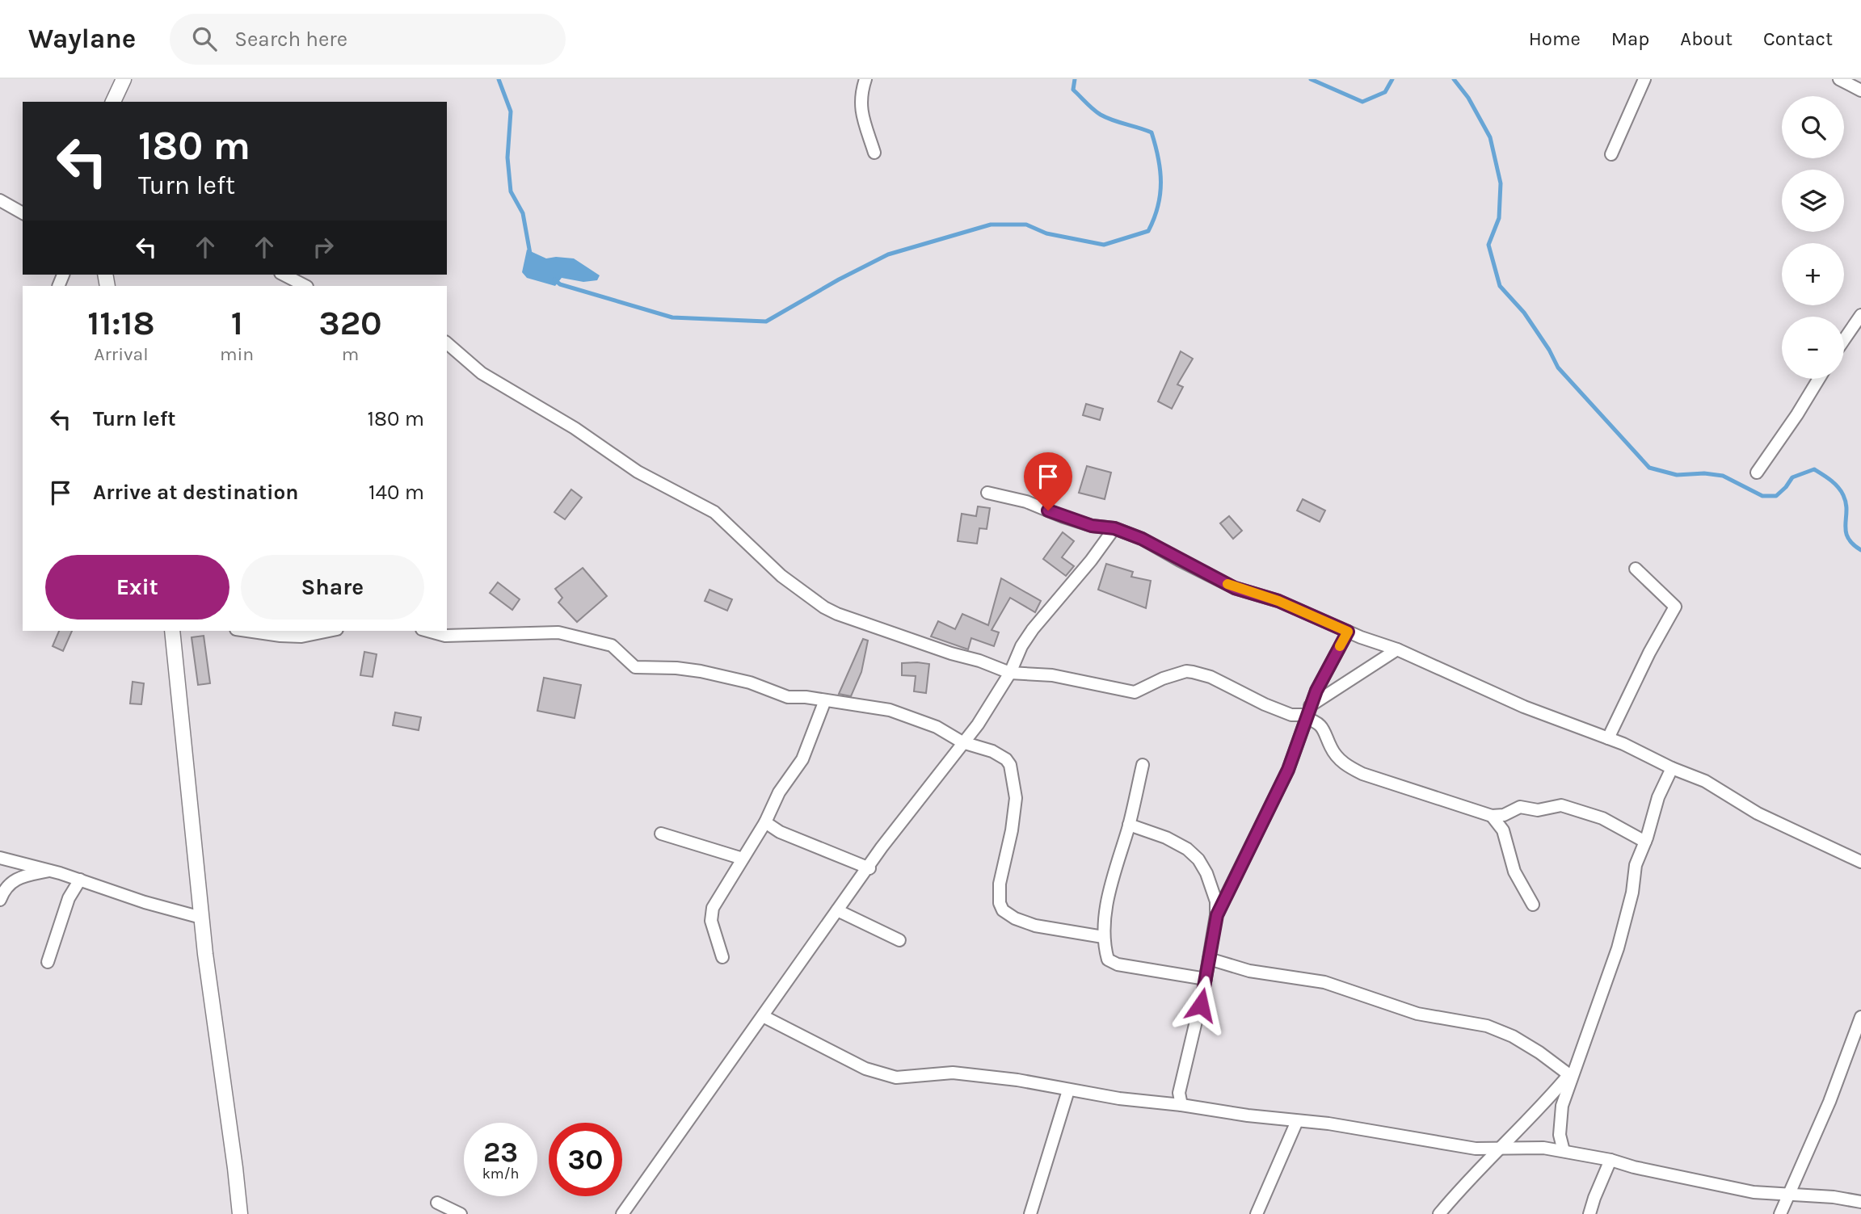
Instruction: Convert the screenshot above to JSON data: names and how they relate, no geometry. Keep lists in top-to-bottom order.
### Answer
{
  "page": {
    "header": "Waylane",
    "search": "Search here",
    "nav": [
      "Home",
      "Map",
      "About",
      "Contact"
    ],
    "map_buttons": ["+", "−"],
    "turn": ["180 m", "Turn left"],
    "eta": [
      "11:18",
      "Arrival",
      "1",
      "min",
      "320",
      "m"
    ],
    "list": [
      {
        "name": "Turn left",
        "value": "180 m"
      },
      {
        "name": "Arrive at destination",
        "value": "140 m"
      }
    ],
    "buttons": ["Exit", "Share"],
    "speed": "23 km/h",
    "limit": "30"
  }
}
